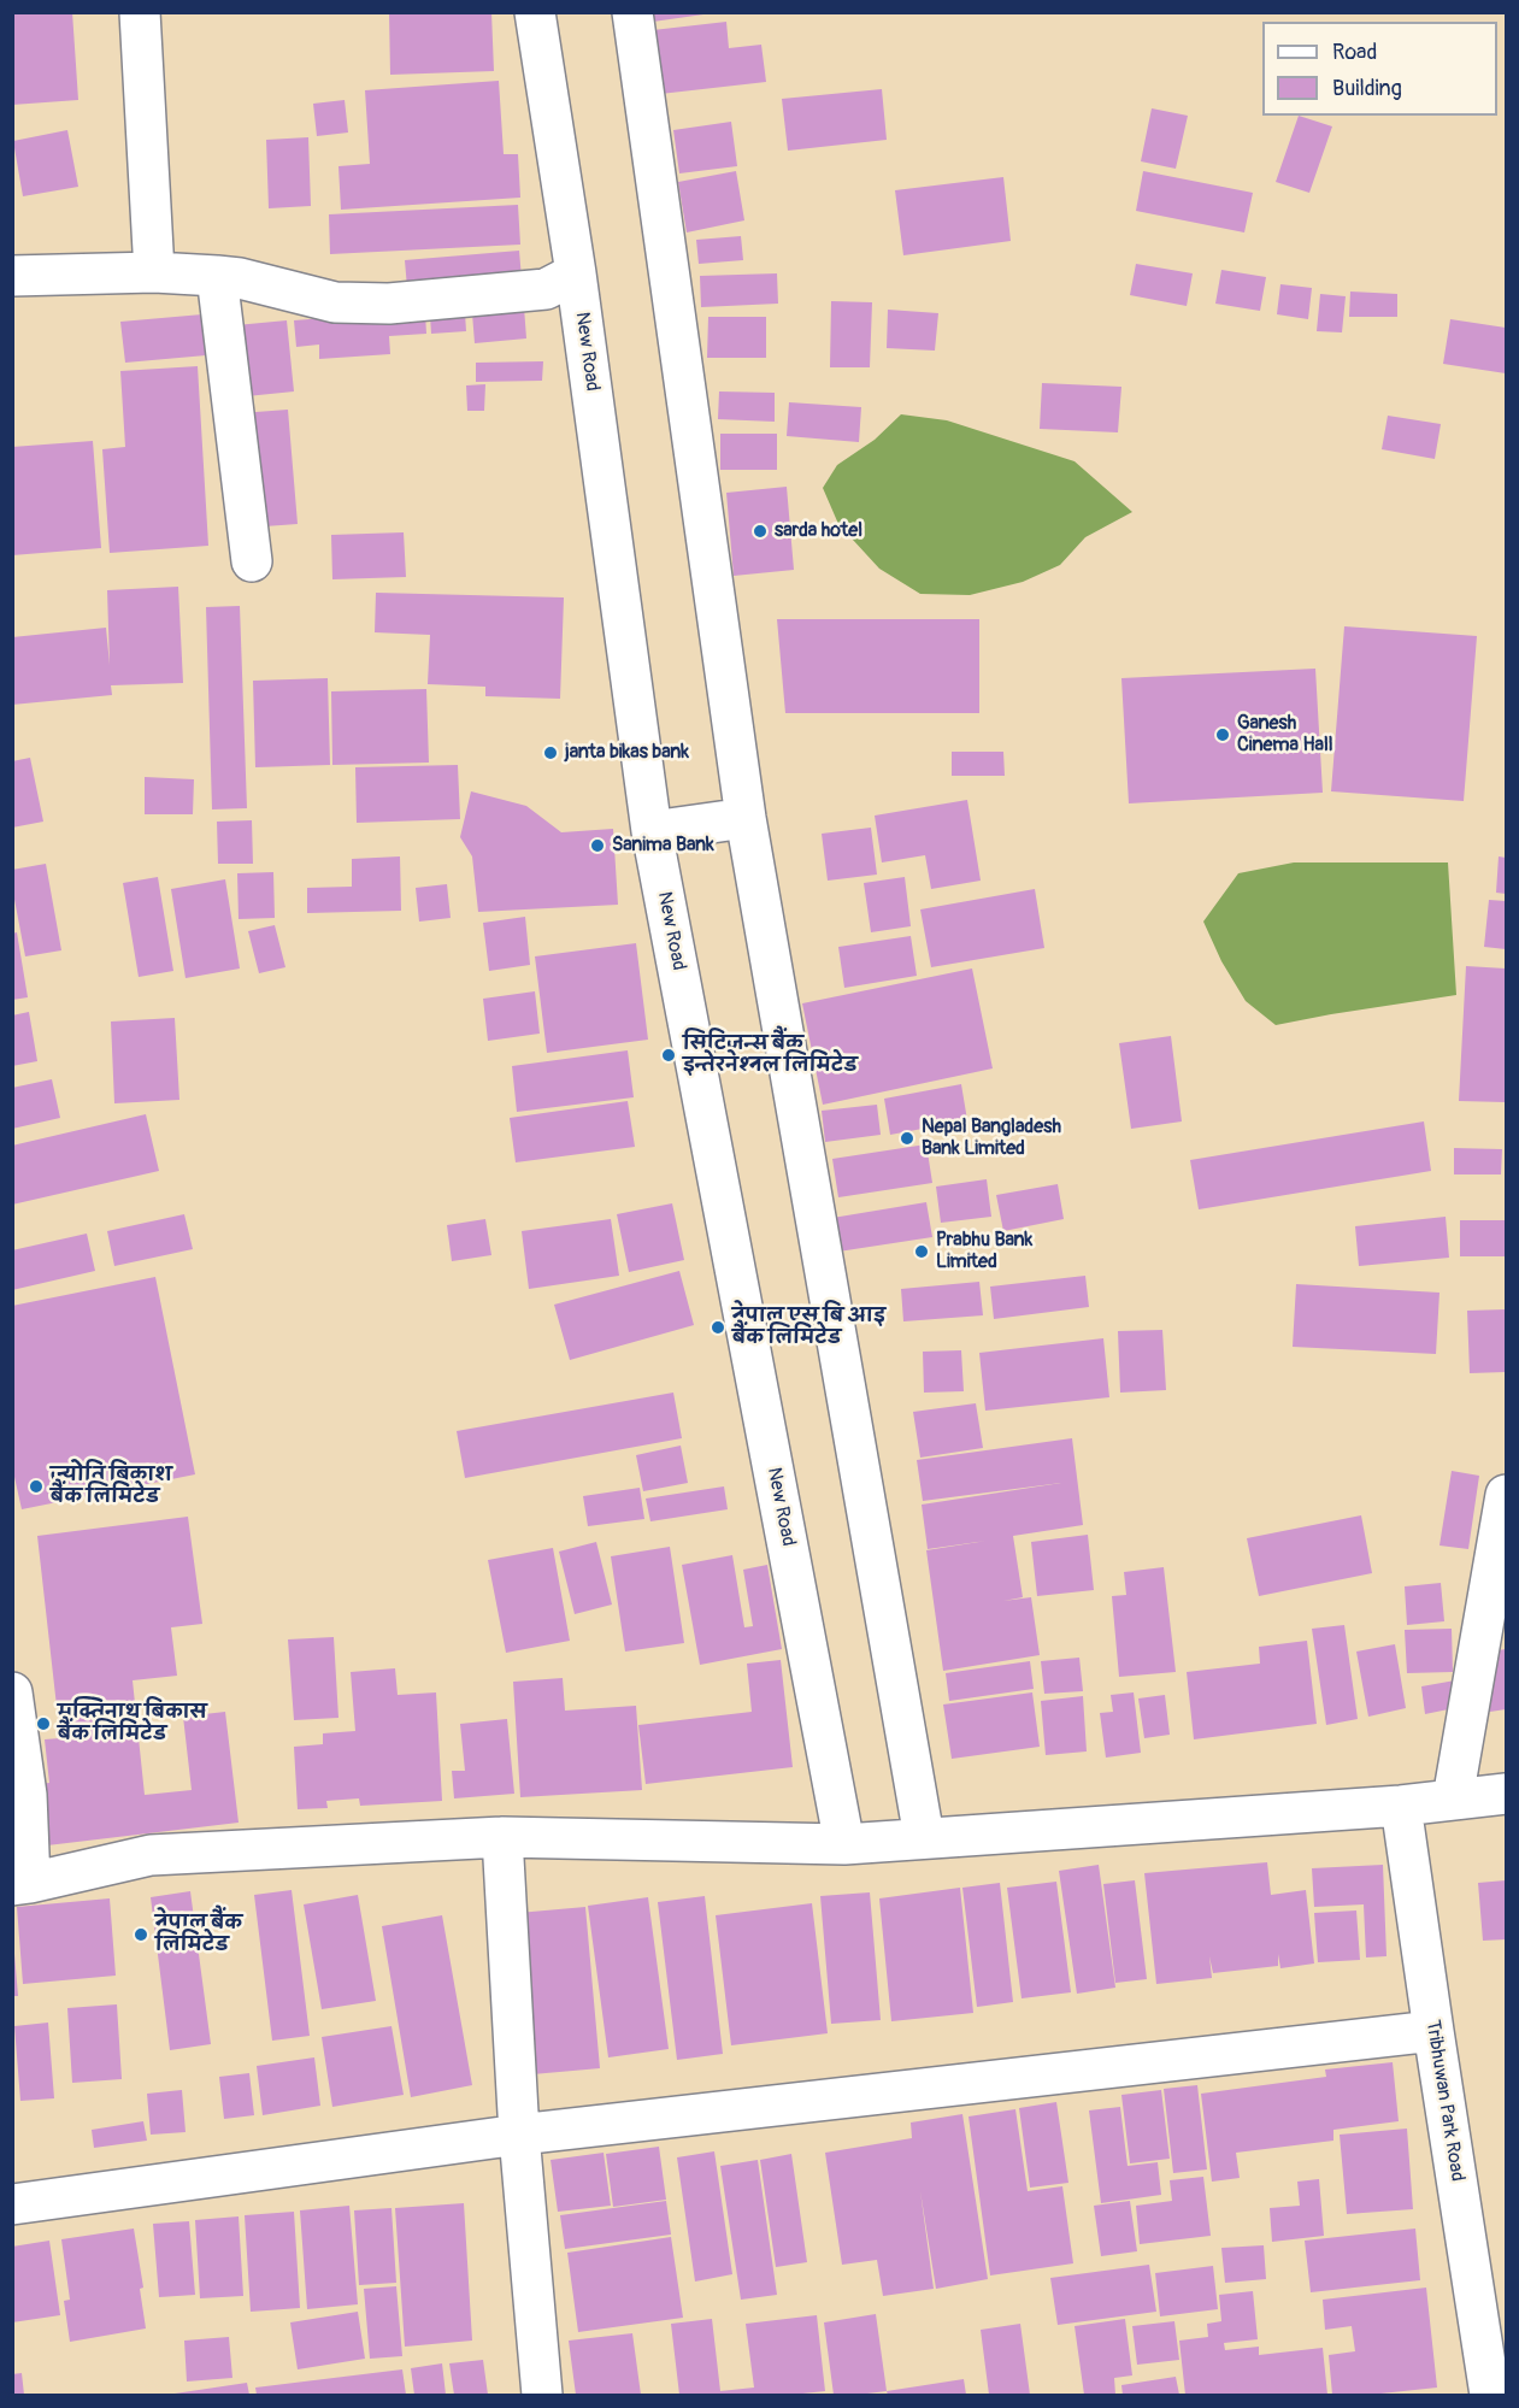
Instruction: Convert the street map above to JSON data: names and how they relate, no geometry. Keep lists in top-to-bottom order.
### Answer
{
  "streets": {
    "street": ["New Road", "Tribhuwan Park Road"]
  },
  "places": [
    "sarda hotel",
    "Ganesh Cinema Hall",
    "janta bikas bank",
    "Sanima Bank",
    "सिटिजन्स बैंक इन्तेरनेश्नल लिमिटेड",
    "Nepal Bangladesh Bank Limited",
    "Prabhu Bank Limited",
    "नेपाल एस बि आइ बैंक लिमिटेड",
    "ज्योति बिकाश बैंक लिमिटेड",
    "मुक्तिनाथ बिकास बैंक लिमिटेड",
    "नेपाल बैंक लिमिटेड"
  ],
  "legend": ["Road", "Building"]
}
